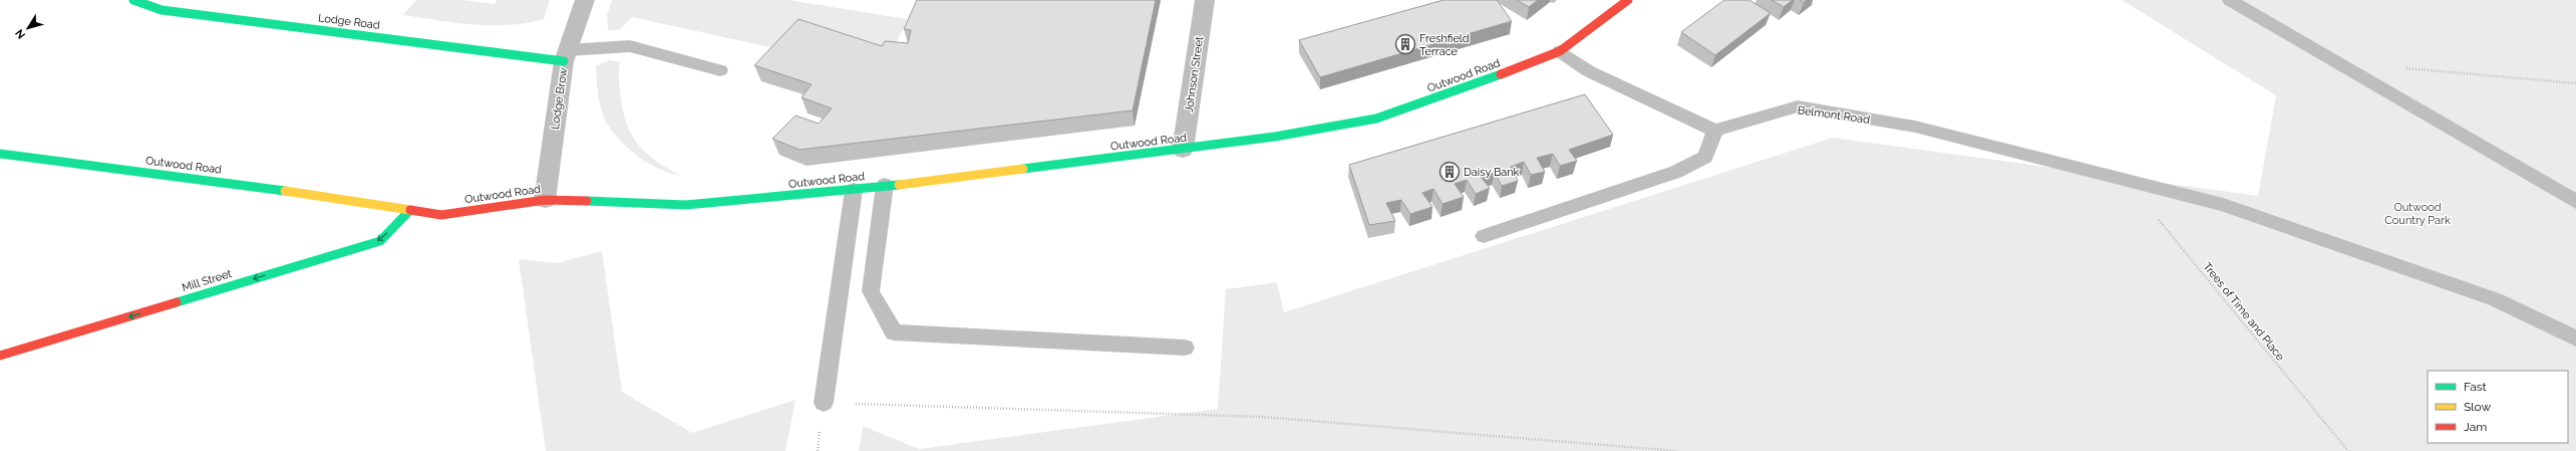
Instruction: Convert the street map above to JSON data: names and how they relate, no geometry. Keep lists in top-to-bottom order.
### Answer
{
  "streets": {
    "street": [
      "Lodge Road",
      "Johnson Street",
      "Outwood Road",
      "Lodge Brow",
      "Mill Street"
    ],
    "lane": ["Belmont Road"],
    "path": ["Trees of Time and Place"]
  },
  "crossings": [
    ["Lodge Road", "Lodge Brow"],
    ["Johnson Street", "Outwood Road"],
    ["Outwood Road", "Lodge Brow"],
    ["Outwood Road", "Mill Street"],
    ["Belmont Road", "Trees of Time and Place"]
  ],
  "one_way": ["Mill Street"],
  "parks": ["Outwood Country Park"],
  "places": {
    "building": ["Freshfield Terrace", "Daisy Bank"]
  },
  "legend": ["Fast", "Slow", "Jam"],
  "north": "bottom left"
}
